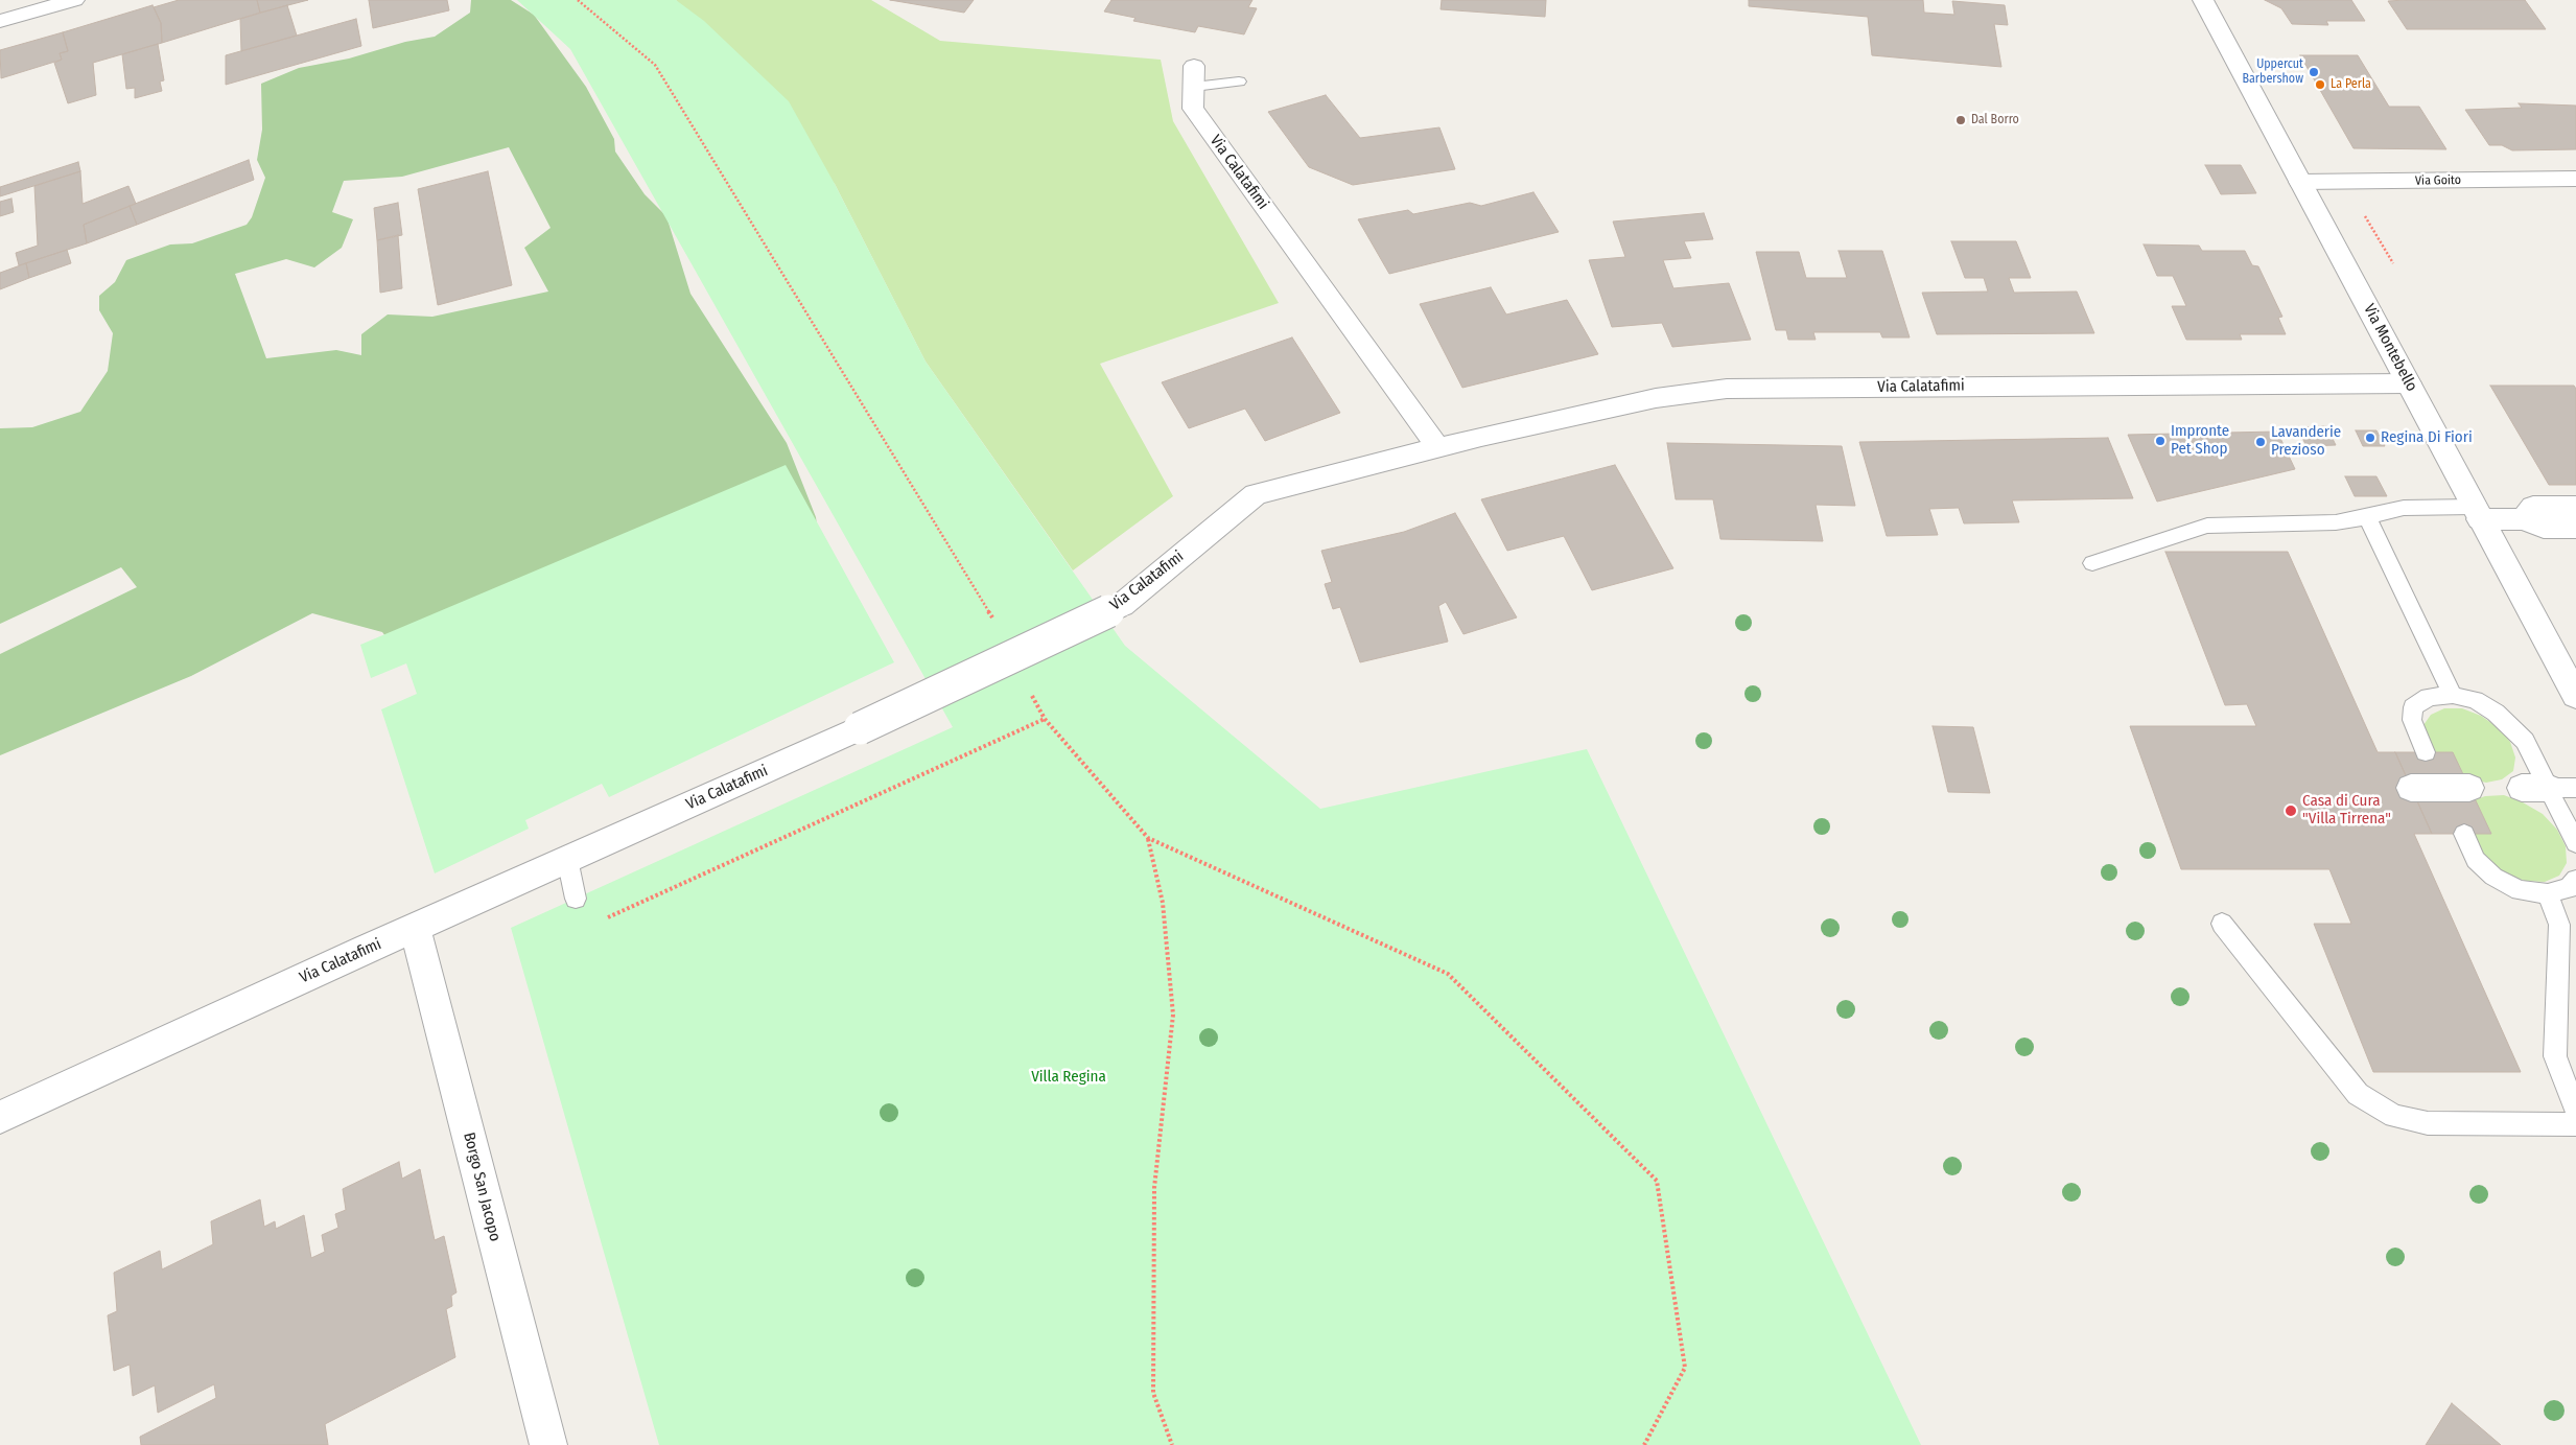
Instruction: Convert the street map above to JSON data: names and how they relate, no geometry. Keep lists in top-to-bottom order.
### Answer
{
  "streets": {
    "street": [
      "Via Calatafimi",
      "Via Goito",
      "Via Montebello",
      "Borgo San Jacopo"
    ]
  },
  "crossings": [
    ["Via Calatafimi", "Via Montebello"],
    ["Via Calatafimi", "Borgo San Jacopo"],
    ["Via Goito", "Via Montebello"]
  ],
  "parks": ["Villa Regina"],
  "places": [
    "Uppercut Barbershow",
    "La Perla",
    "Dal Borro",
    "Regina Di Fiori",
    "Impronte Pet Shop",
    "Lavanderie Prezioso",
    "Casa di Cura \"Villa Tirrena\""
  ]
}
